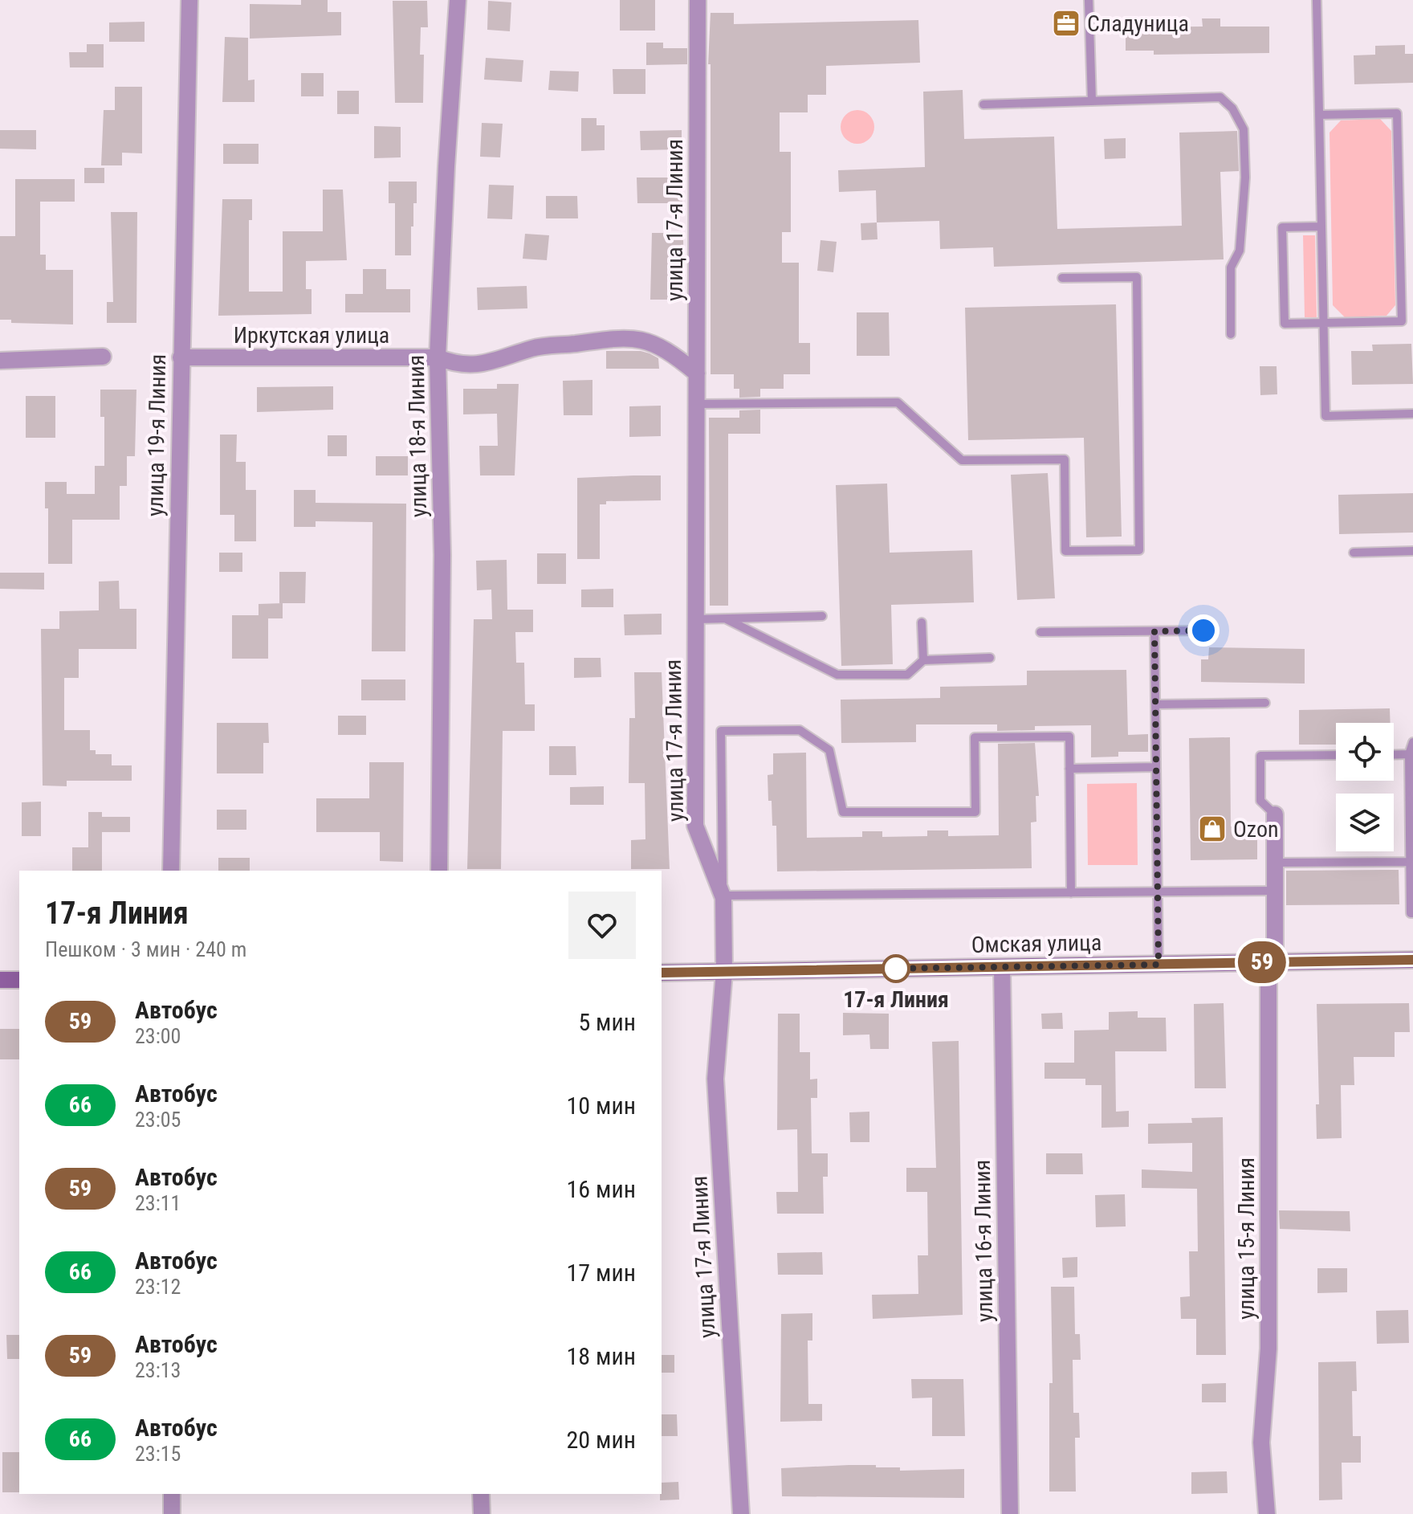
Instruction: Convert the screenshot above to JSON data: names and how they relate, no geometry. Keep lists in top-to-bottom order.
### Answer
{
  "streets": {
    "main road": ["Омская улица"],
    "street": [
      "улица 17-я Линия",
      "Иркутская улица",
      "улица 19-я Линия",
      "улица 18-я Линия",
      "улица 15-я Линия",
      "улица 16-я Линия"
    ]
  },
  "crossings": [
    ["улица 17-я Линия", "Иркутская улица"],
    ["улица 17-я Линия", "Омская улица"],
    ["Иркутская улица", "улица 19-я Линия"],
    ["Иркутская улица", "улица 18-я Линия"],
    ["Омская улица", "улица 15-я Линия"],
    ["Омская улица", "улица 16-я Линия"]
  ],
  "places": {
    "office": ["Сладуница"],
    "shop": ["Ozon"],
    "other": ["17-я Линия"]
  },
  "lines": ["bus line 59"],
  "page": {
    "on_map": "59",
    "heading": ["17-я Линия", "Пешком · 3 мин · 240 m"],
    "list": [
      {
        "mark": "59",
        "name": "Автобус",
        "note": "23:00",
        "value": "5 мин"
      },
      {
        "mark": "66",
        "name": "Автобус",
        "note": "23:05",
        "value": "10 мин"
      },
      {
        "mark": "59",
        "name": "Автобус",
        "note": "23:11",
        "value": "16 мин"
      },
      {
        "mark": "66",
        "name": "Автобус",
        "note": "23:12",
        "value": "17 мин"
      },
      {
        "mark": "59",
        "name": "Автобус",
        "note": "23:13",
        "value": "18 мин"
      },
      {
        "mark": "66",
        "name": "Автобус",
        "note": "23:15",
        "value": "20 мин"
      }
    ]
  }
}
